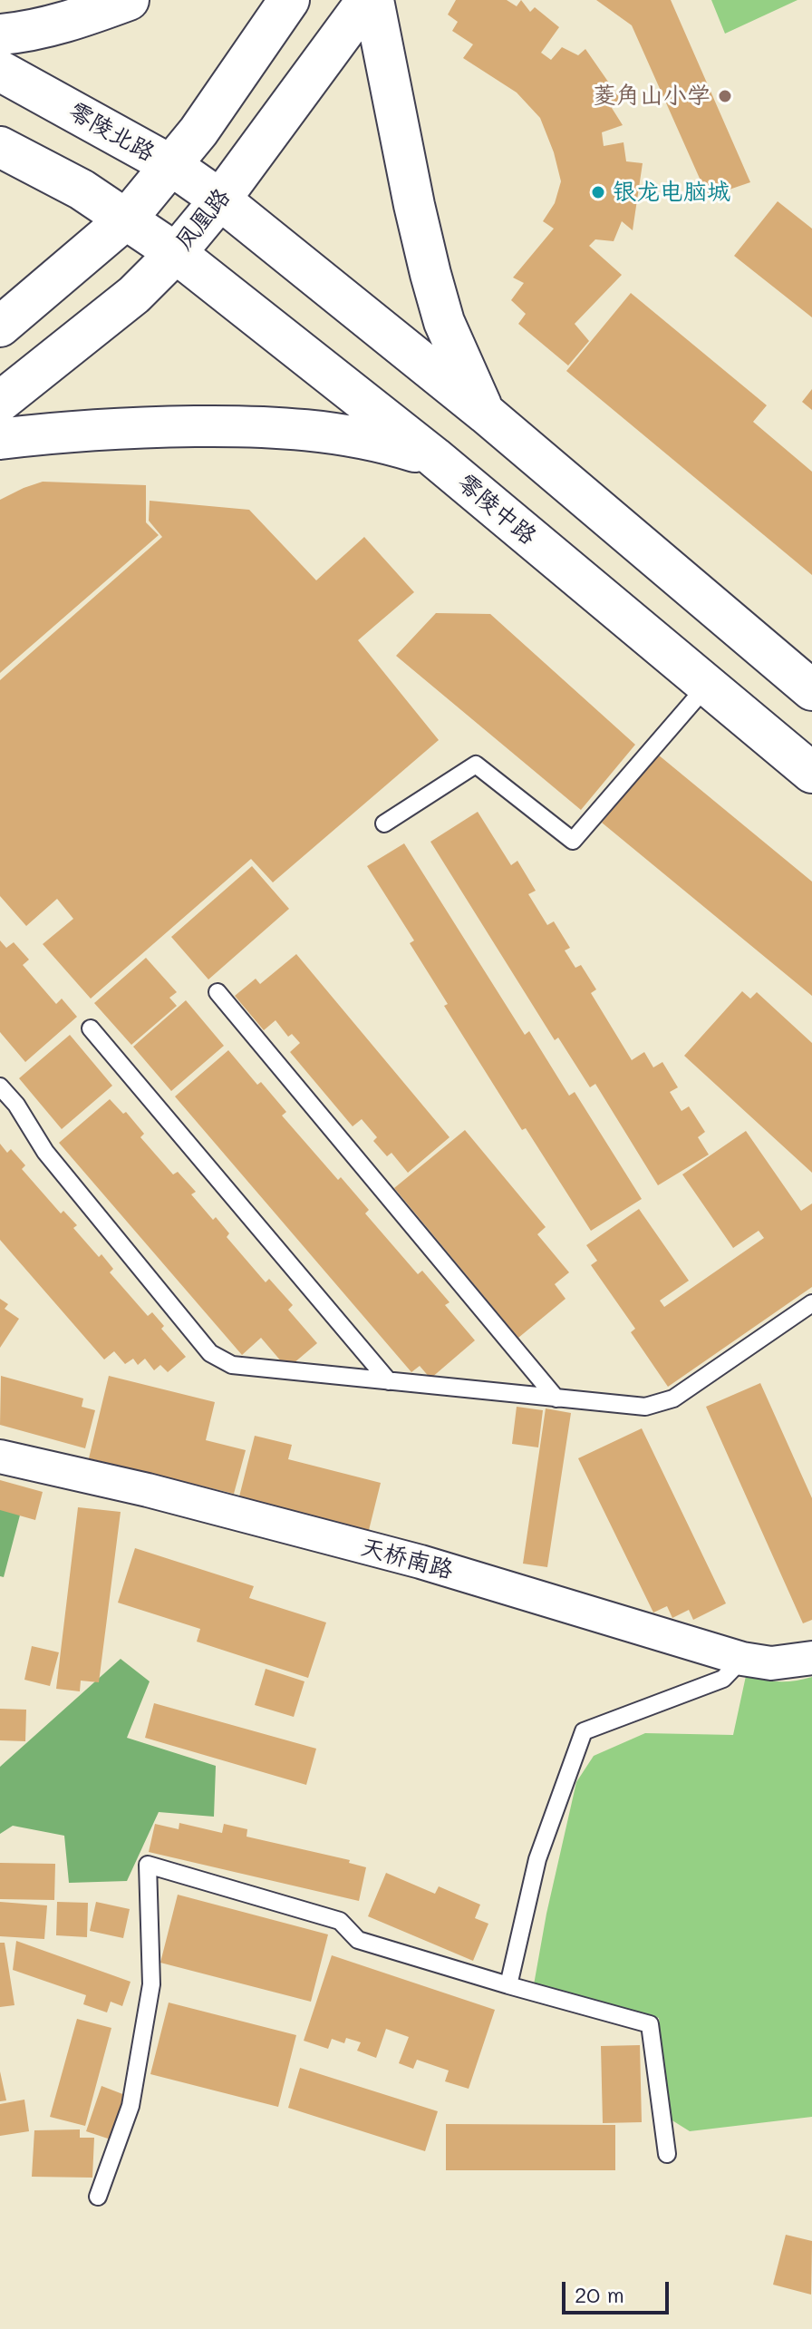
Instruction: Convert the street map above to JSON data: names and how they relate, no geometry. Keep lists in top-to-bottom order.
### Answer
{
  "streets": {
    "main road": ["零陵北路", "凤凰路", "零陵中路"],
    "street": ["天桥南路"]
  },
  "crossings": [
    ["零陵北路", "凤凰路"],
    ["凤凰路", "零陵中路"]
  ],
  "places": ["菱角山小学", "银龙电脑城"],
  "scale_bar": "20 m"
}
